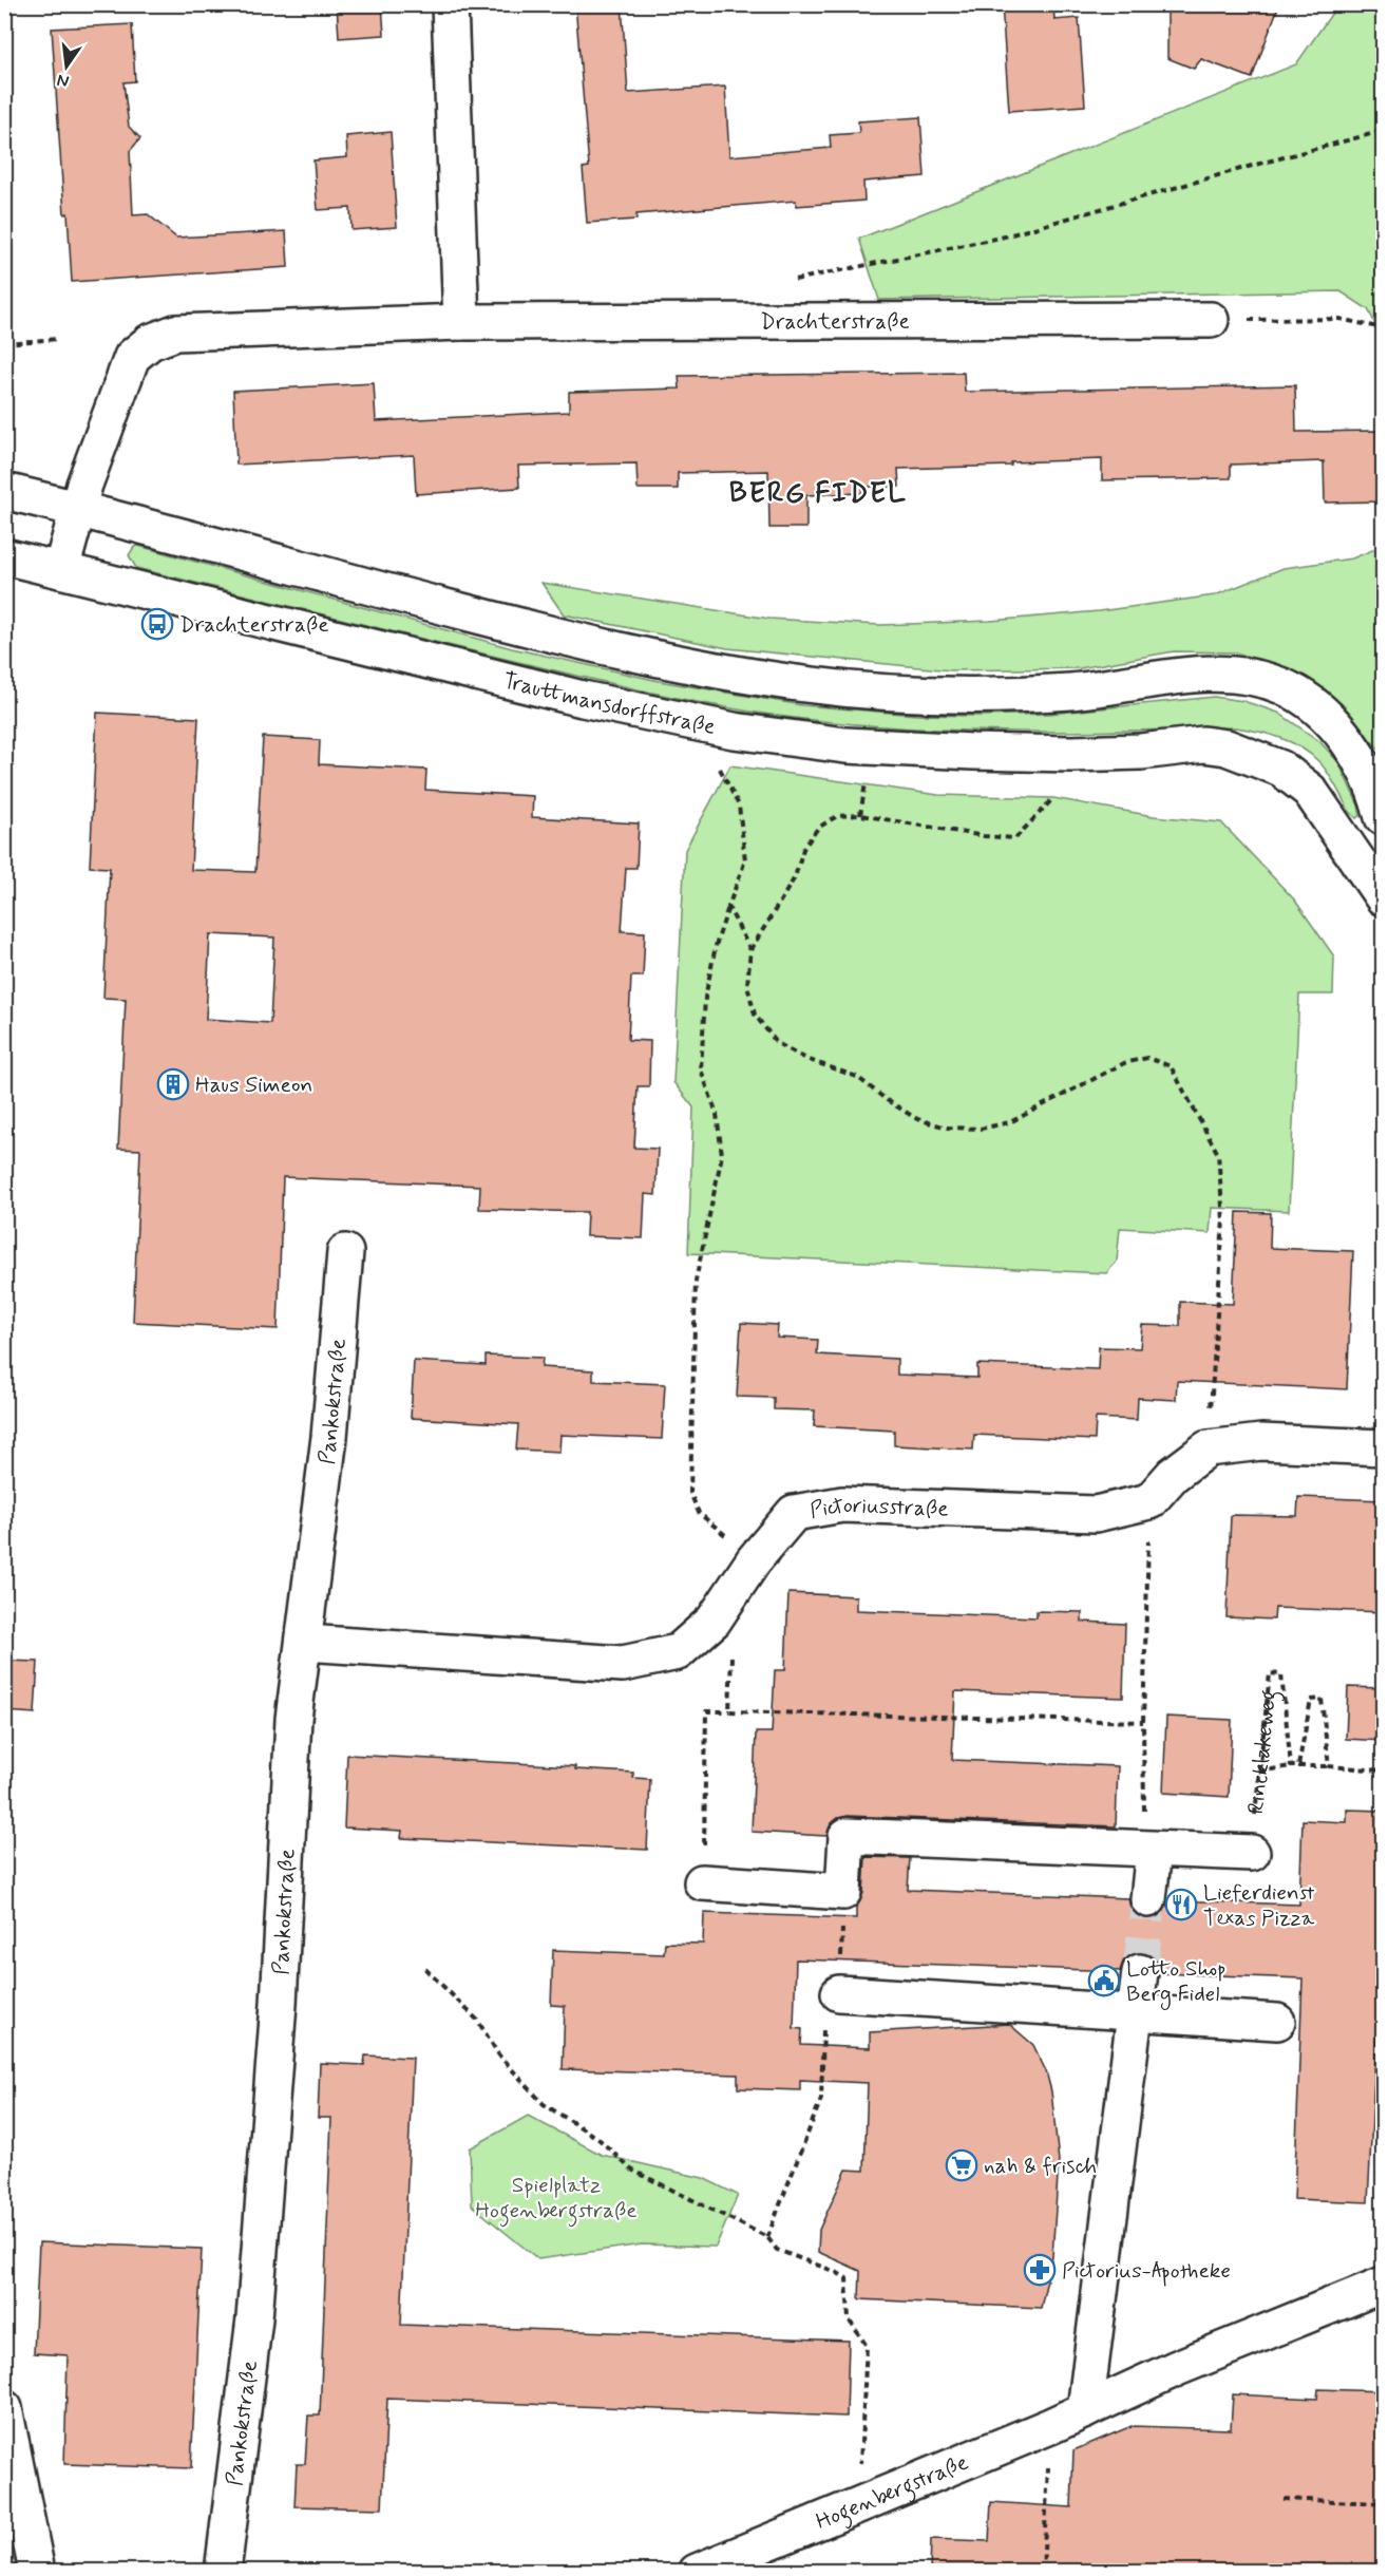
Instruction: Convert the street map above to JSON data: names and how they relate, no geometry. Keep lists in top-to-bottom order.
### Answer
{
  "streets": {
    "street": [
      "Drachterstraße",
      "Trauttmansdorffstraße",
      "Pankokstraße",
      "Pictoriusstraße",
      "Hogenbergstraße"
    ],
    "path": ["Rincklakeweg"]
  },
  "crossings": [
    ["Drachterstraße", "Trauttmansdorffstraße"],
    ["Pankokstraße", "Pictoriusstraße"]
  ],
  "districts": ["BERG FIDEL"],
  "parks": ["Spielplatz Hogenbergstraße"],
  "places": {
    "bus stop": ["Drachterstraße"],
    "building": ["Haus Simeon"],
    "restaurant": ["Lieferdienst Texas Pizza"],
    "public building": ["Lotto Shop Berg Fidel"],
    "supermarket": ["nah & frisch"],
    "pharmacy": ["Pictorius-Apotheke"]
  },
  "north": "bottom"
}
